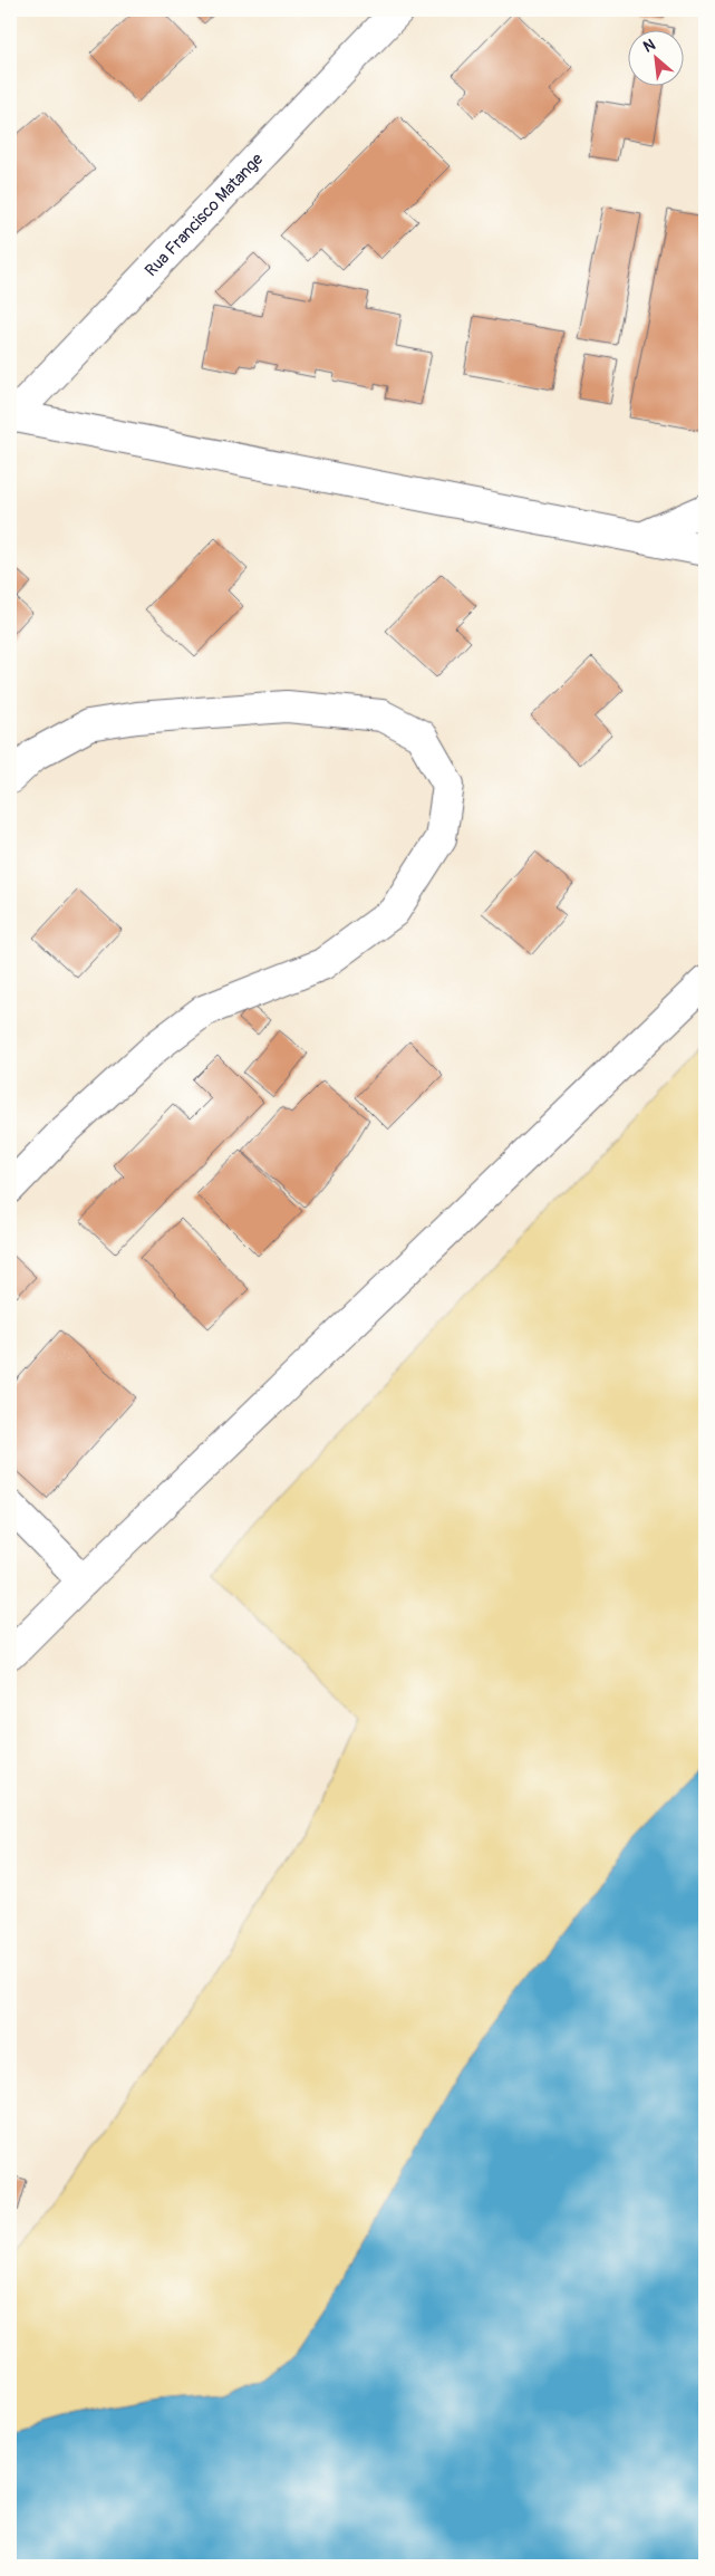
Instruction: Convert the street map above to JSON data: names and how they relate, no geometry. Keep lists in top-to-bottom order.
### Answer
{
  "streets": {
    "street": ["Rua Francisco Matange"]
  },
  "north": "top left"
}
